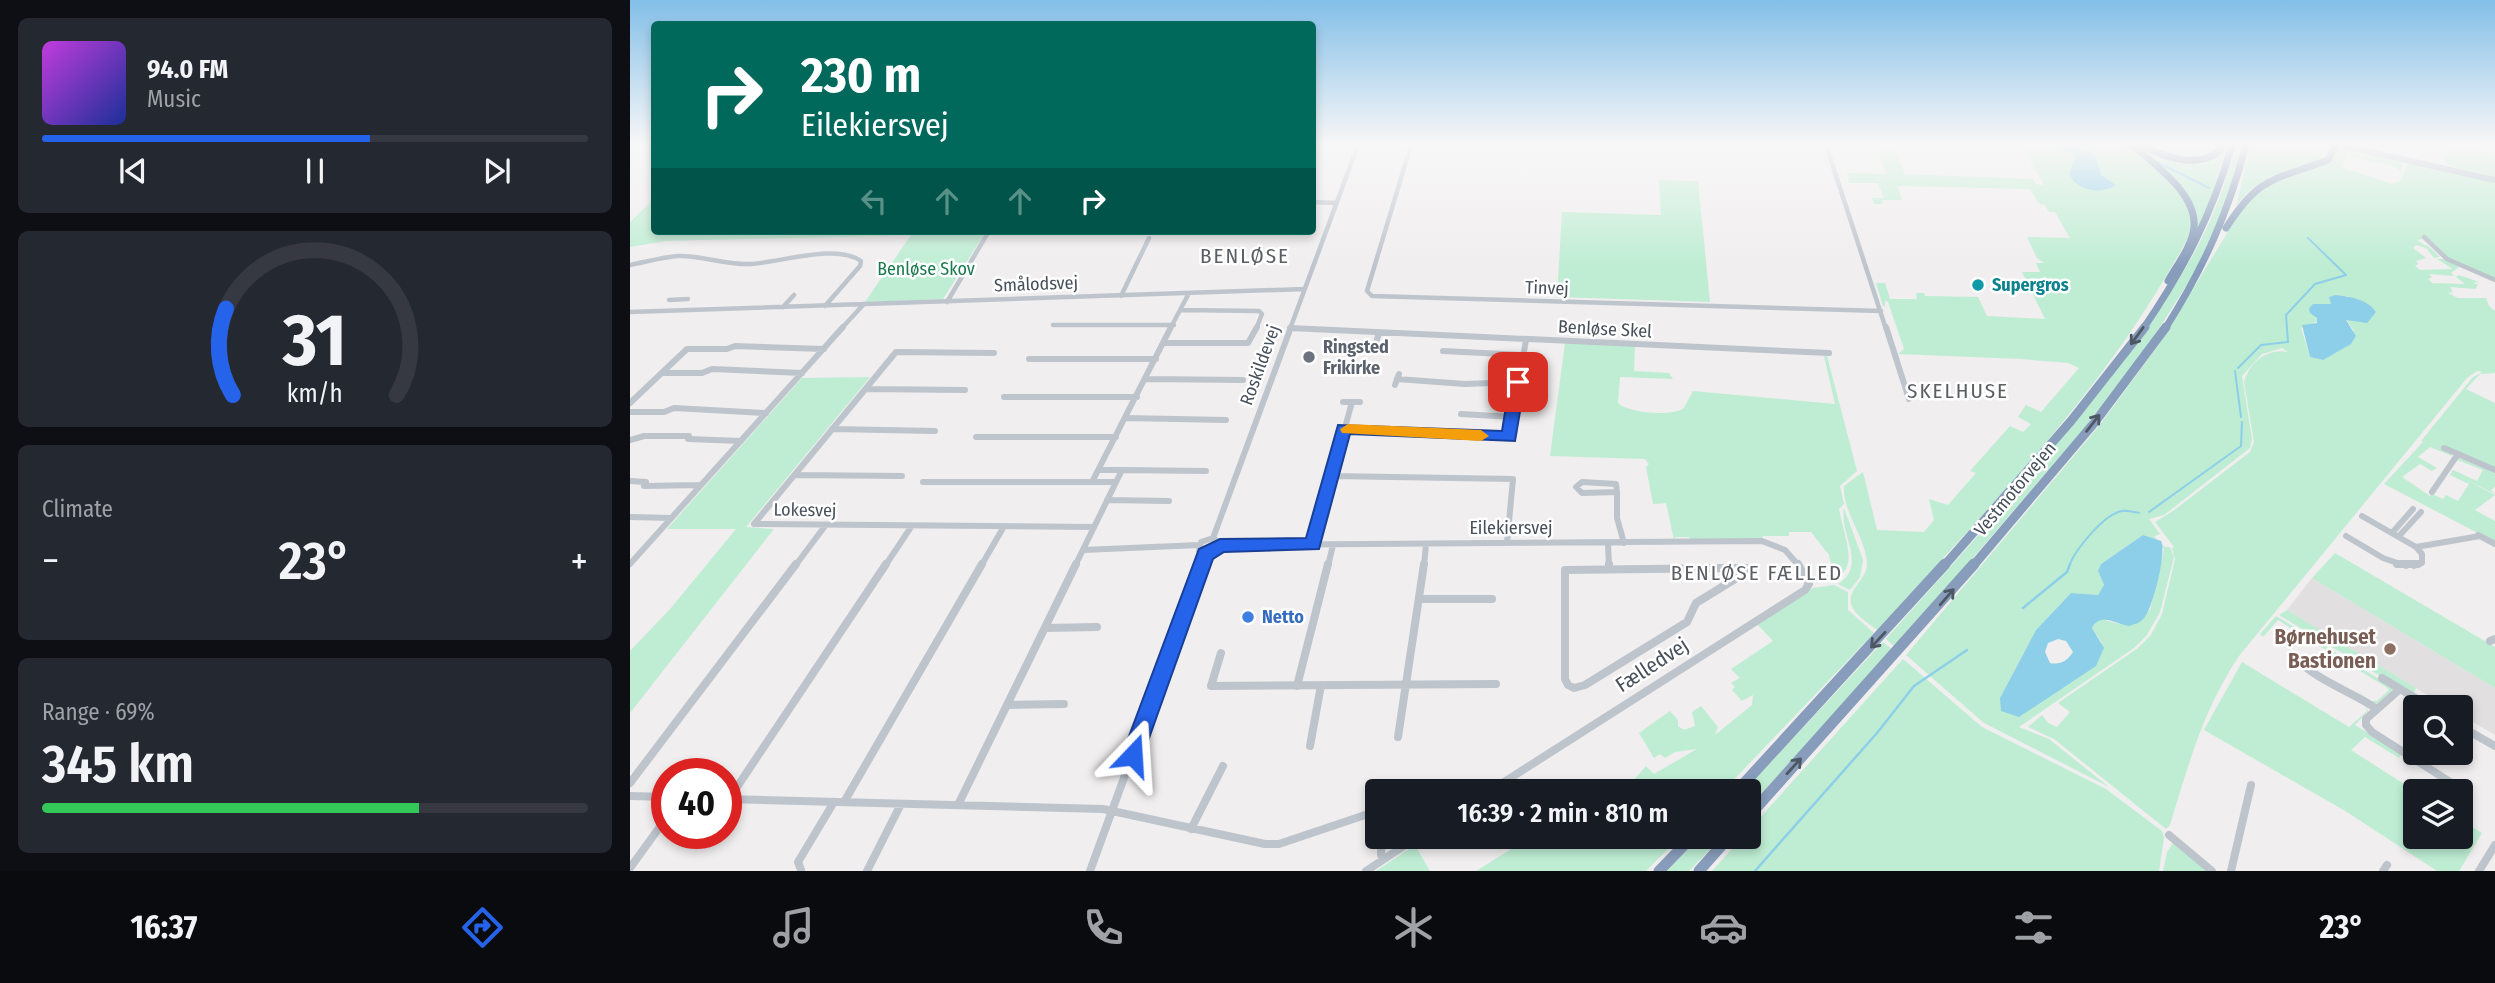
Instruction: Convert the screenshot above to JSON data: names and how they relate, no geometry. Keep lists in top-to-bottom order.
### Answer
{
  "streets": {
    "highway": ["Vestmotorvejen"],
    "street": [
      "Smålodsvej",
      "Tinvej",
      "Benløse Skel",
      "Roskildevej",
      "Lokesvej",
      "Eilekiersvej",
      "Fælledvej"
    ]
  },
  "crossings": [
    ["Smålodsvej", "Roskildevej"],
    ["Benløse Skel", "Roskildevej"],
    ["Roskildevej", "Eilekiersvej"],
    ["Eilekiersvej", "Fælledvej"]
  ],
  "districts": ["BENLØSE", "SKELHUSE", "BENLØSE FÆLLED"],
  "parks": ["Benløse Skov"],
  "places": [
    "Supergros",
    "Ringsted Frikirke",
    "Netto",
    "Børnehuset Bastionen"
  ],
  "page": {
    "turn": ["230 m", "Eilekiersvej"],
    "song": ["94.0 FM", "Music"],
    "tile": [
      "Climate",
      ["Range · 69%", "345 km"]
    ],
    "heat": ["−", "23°", "+"],
    "limit": "40",
    "trip": "16:39 · 2 min · 810 m",
    "tabs": ["16:37", "23°"],
    "gauge": ["31", "km/h"]
  }
}
